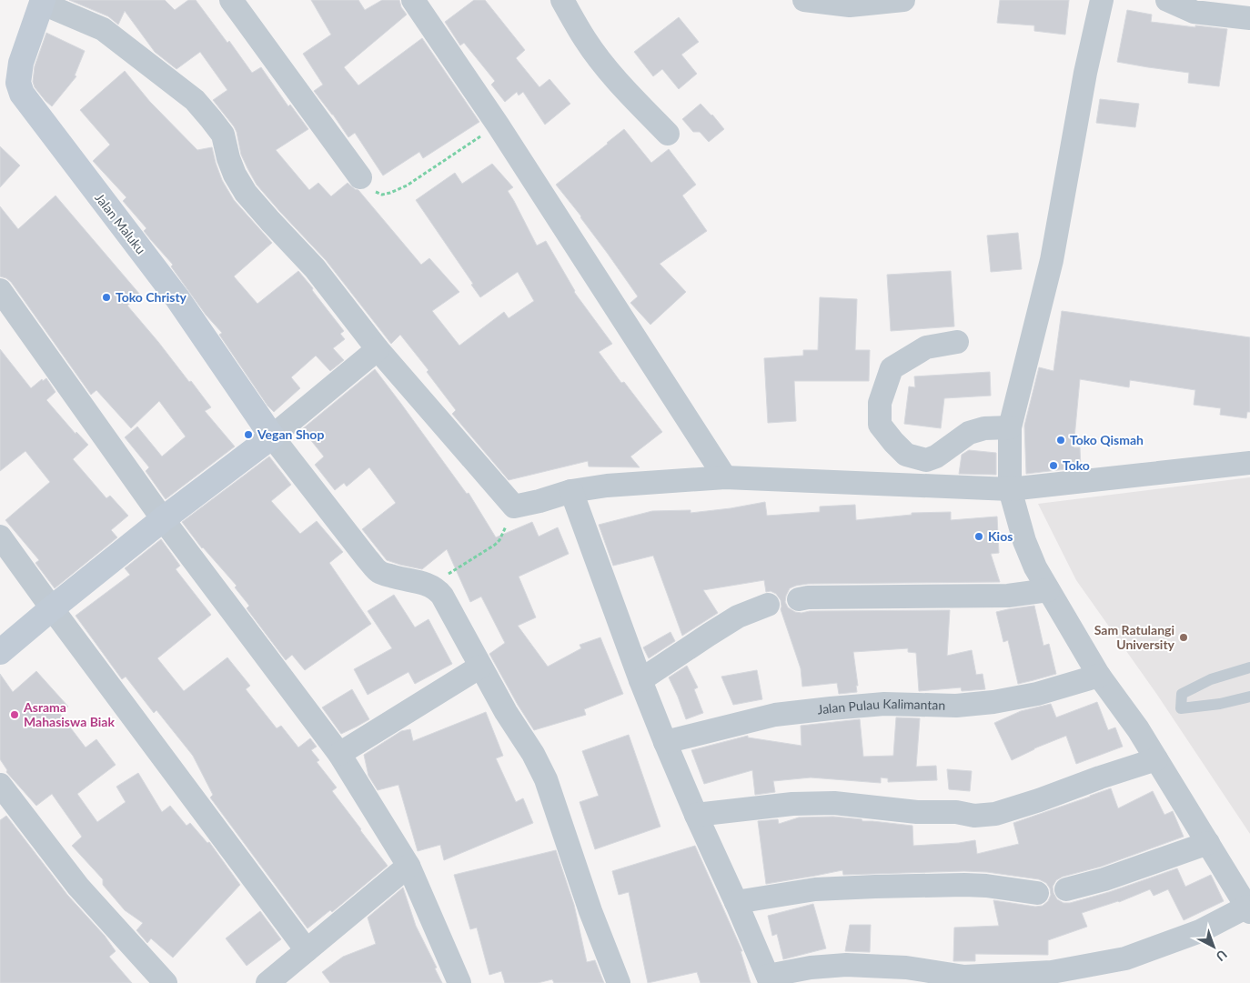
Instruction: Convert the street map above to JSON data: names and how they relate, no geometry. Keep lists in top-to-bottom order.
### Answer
{
  "streets": {
    "main road": ["Jalan Maluku"],
    "street": ["Jalan Pulau Kalimantan"]
  },
  "places": [
    "Toko Christy",
    "Vegan Shop",
    "Toko Qismah",
    "Toko",
    "Kios",
    "Sam Ratulangi University",
    "Asrama Mahasiswa Biak"
  ],
  "north": "bottom right"
}
